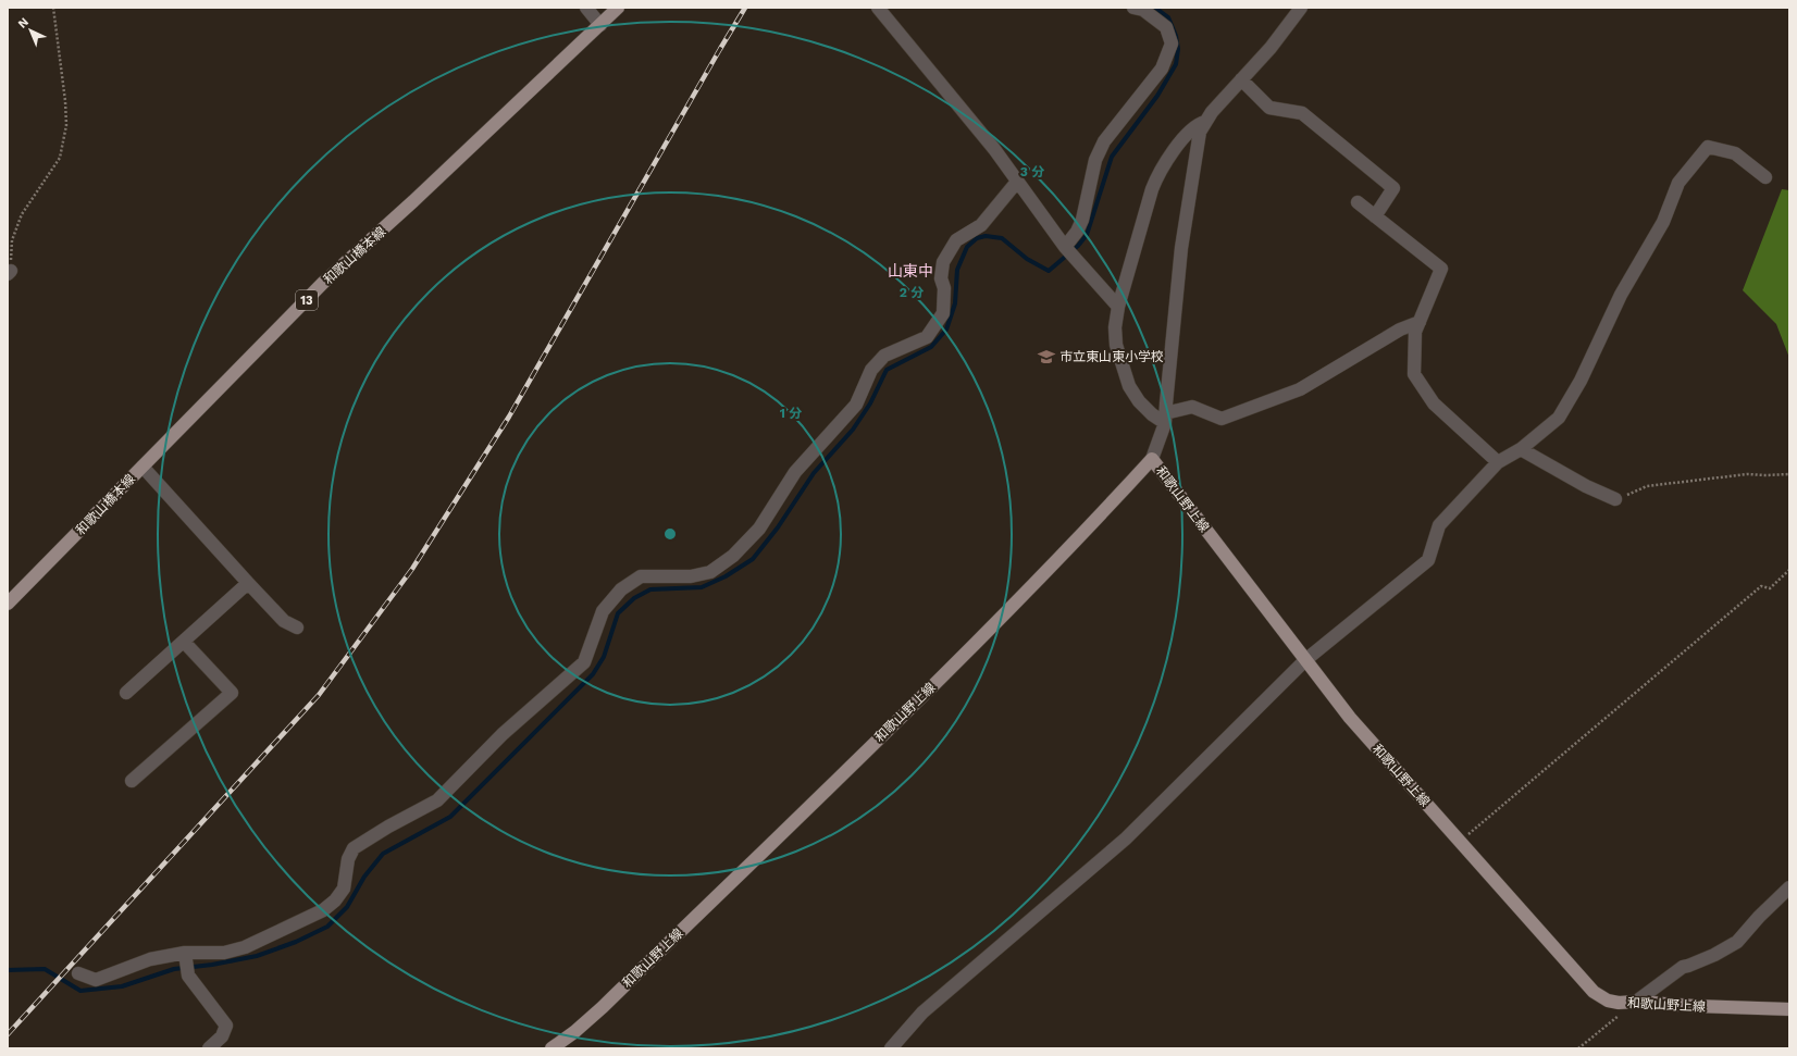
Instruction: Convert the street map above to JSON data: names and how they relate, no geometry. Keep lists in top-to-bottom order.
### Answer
{
  "streets": {
    "main road": ["和歌山橋本線", "13", "和歌山野上線"]
  },
  "districts": ["山東中"],
  "places": {
    "school or university": ["市立東山東小学校"]
  },
  "north": "top left",
  "rings": ["3 分", "2 分", "1 分"]
}
